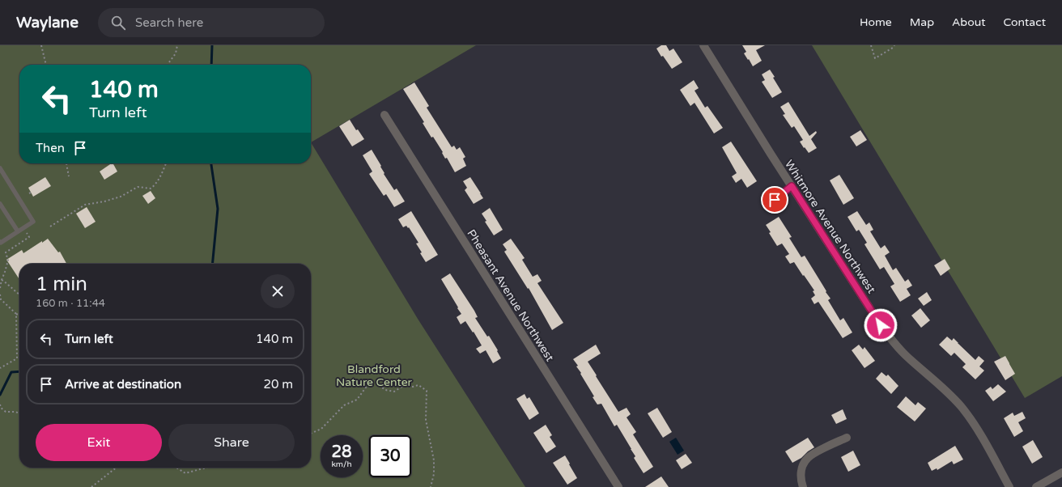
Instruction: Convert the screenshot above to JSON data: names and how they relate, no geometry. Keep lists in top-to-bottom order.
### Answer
{
  "streets": {
    "street": ["Whitmore Avenue Northwest", "Pheasant Avenue Northwest"]
  },
  "parks": ["Blandford Nature Center"],
  "page": {
    "header": "Waylane",
    "search": "Search here",
    "nav": [
      "Home",
      "Map",
      "About",
      "Contact"
    ],
    "turn": ["140 m", "Turn left"],
    "then": "Then",
    "heading": ["1 min", "160 m · 11:44"],
    "list": [
      {
        "name": "Turn left",
        "value": "140 m"
      },
      {
        "name": "Arrive at destination",
        "value": "20 m"
      }
    ],
    "buttons": ["Exit", "Share"],
    "speed": "28 km/h",
    "limit": "30"
  }
}
